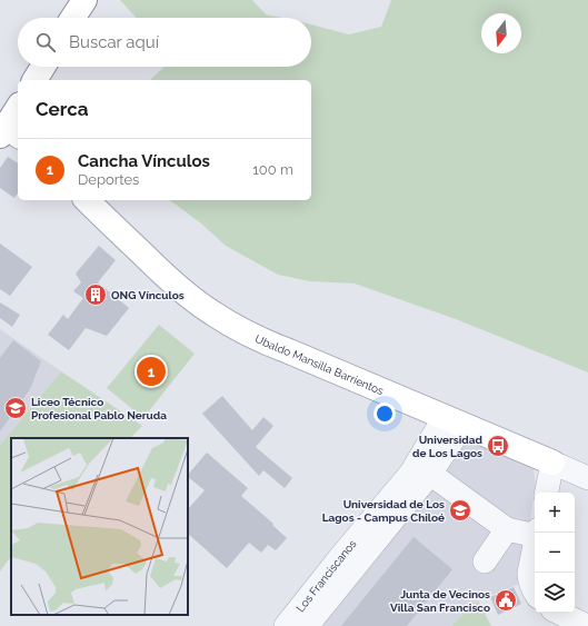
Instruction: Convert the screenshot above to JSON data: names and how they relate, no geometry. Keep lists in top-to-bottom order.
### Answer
{
  "streets": {
    "main road": ["Ubaldo Mansilla Barrientos"],
    "street": ["Los Franciscanos"]
  },
  "crossings": [
    ["Ubaldo Mansilla Barrientos", "Los Franciscanos"]
  ],
  "places": {
    "building": ["ONG Vínculos"],
    "school or university": ["Liceo Técnico Profesional Pablo Neruda", "Universidad de Los Lagos - Campus Chiloé"],
    "bus stop": ["Universidad de Los Lagos"],
    "public building": ["Junta de Vecinos Villa San Francisco"]
  },
  "north": "bottom",
  "page": {
    "search": "Buscar aquí",
    "heading": "Cerca",
    "list": [
      {
        "mark": "1",
        "name": "Cancha Vínculos",
        "note": "Deportes",
        "value": "100 m"
      }
    ],
    "pins": "1",
    "map_buttons": ["+", "−"]
  }
}
